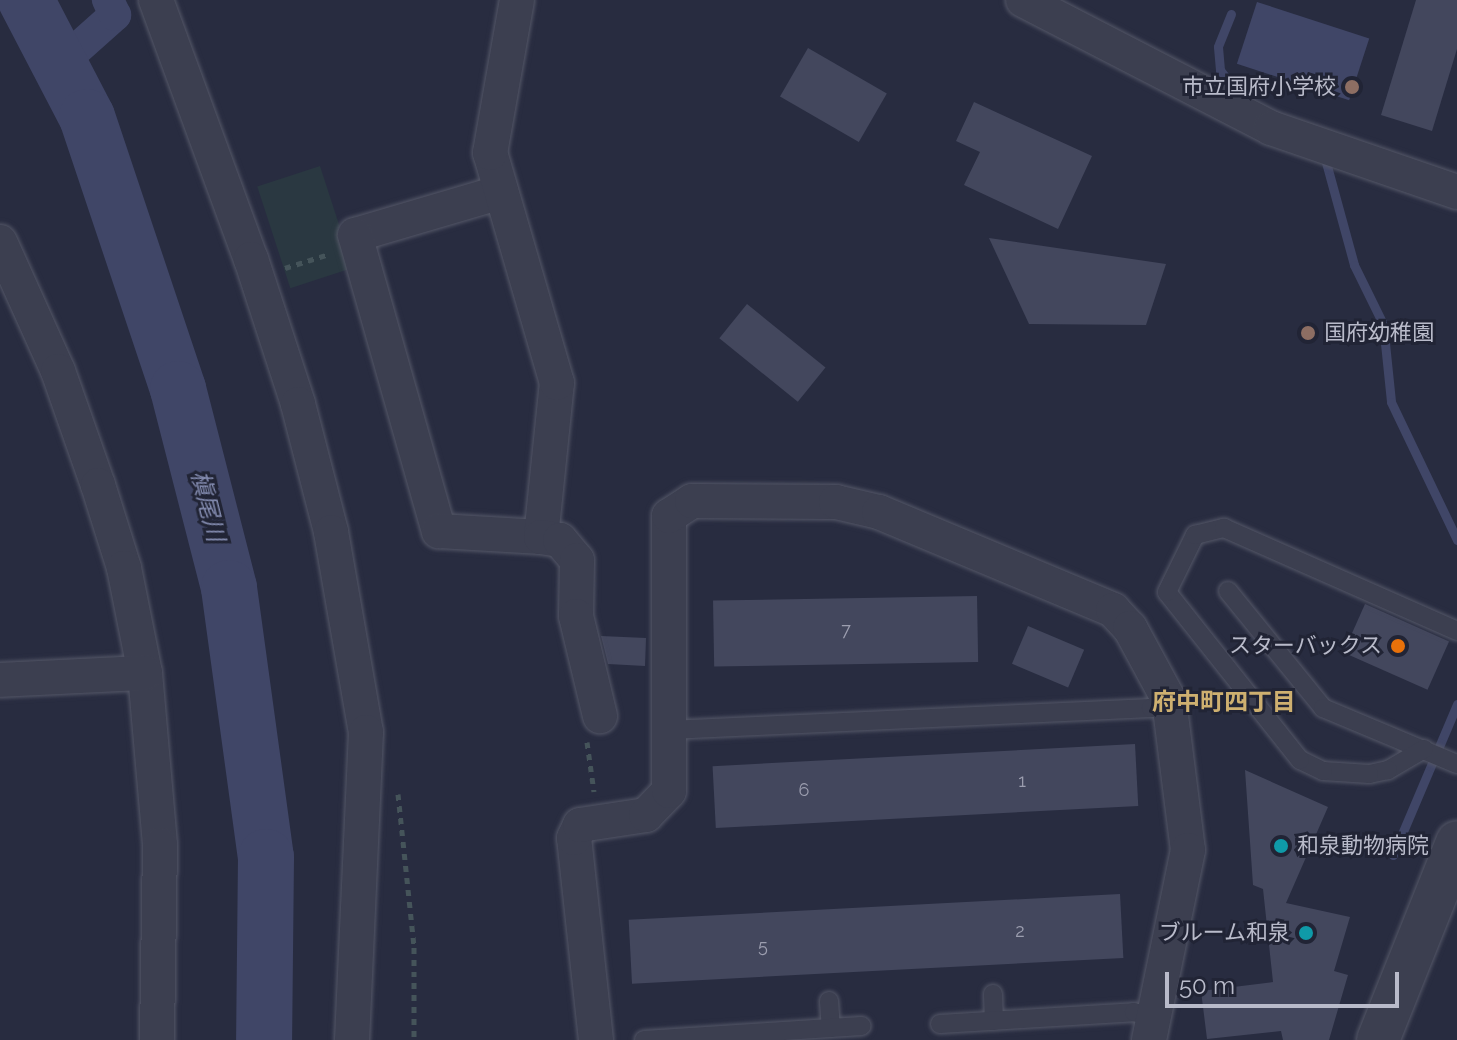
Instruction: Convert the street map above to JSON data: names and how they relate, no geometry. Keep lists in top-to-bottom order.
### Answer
{
  "districts": ["府中町四丁目"],
  "water": ["槇尾川"],
  "places": [
    "市立国府小学校",
    "国府幼稚園",
    "スターバックス",
    "和泉動物病院",
    "ブルーム和泉"
  ],
  "house_numbers": [
    "7",
    "1",
    "6",
    "2",
    "5"
  ],
  "scale_bar": "50 m"
}
